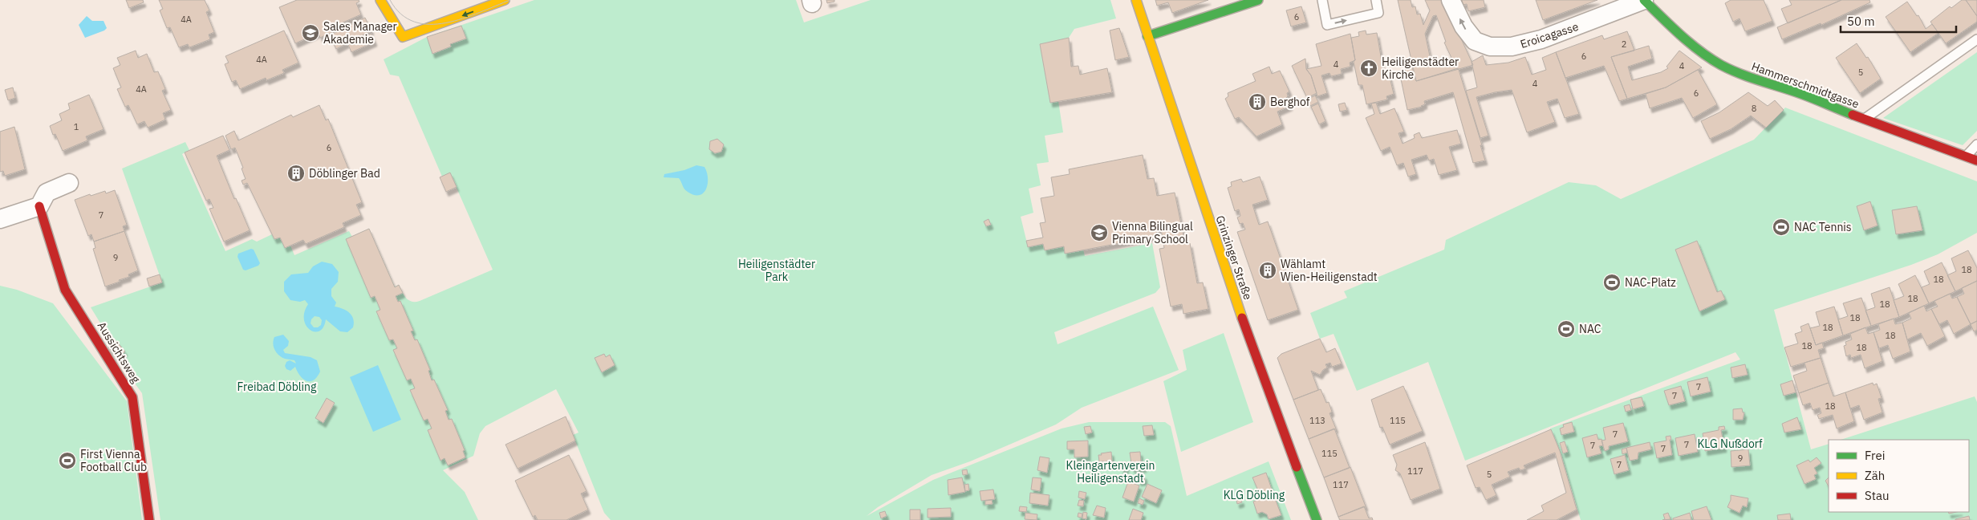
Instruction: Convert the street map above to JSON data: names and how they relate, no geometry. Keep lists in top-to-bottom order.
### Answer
{
  "streets": {
    "street": [
      "Eroicagasse",
      "Hammerschmidtgasse",
      "Grinzinger Straße",
      "Aussichtsweg"
    ]
  },
  "crossings": [
    ["Eroicagasse", "Hammerschmidtgasse"]
  ],
  "one_way": ["Eroicagasse"],
  "parks": [
    "Heiligenstädter Park",
    "Freibad Döbling",
    "KLG Nußdorf",
    "Kleingartenverein Heiligenstadt",
    "KLG Döbling"
  ],
  "places": {
    "school or university": ["Sales Manager Akademie", "Vienna Bilingual Primary School"],
    "church": ["Heiligenstädter Kirche"],
    "building": ["Berghof", "Döblinger Bad", "Wählamt Wien-Heiligenstadt"],
    "sports": [
      "NAC Tennis",
      "NAC-Platz",
      "NAC",
      "First Vienna Football Club"
    ]
  },
  "house_numbers": [
    "6",
    "4A",
    "2",
    "6",
    "4A",
    "4",
    "4",
    "5",
    "4",
    "4A",
    "6",
    "8",
    "1",
    "6",
    "7",
    "9",
    "18",
    "18",
    "18",
    "18",
    "18",
    "18",
    "18",
    "18",
    "18",
    "7",
    "7",
    "18",
    "113",
    "115",
    "7",
    "7",
    "7",
    "7",
    "115",
    "9",
    "7",
    "117",
    "5",
    "117"
  ],
  "legend": ["Frei", "Zäh", "Stau"],
  "scale_bar": "50 m"
}
